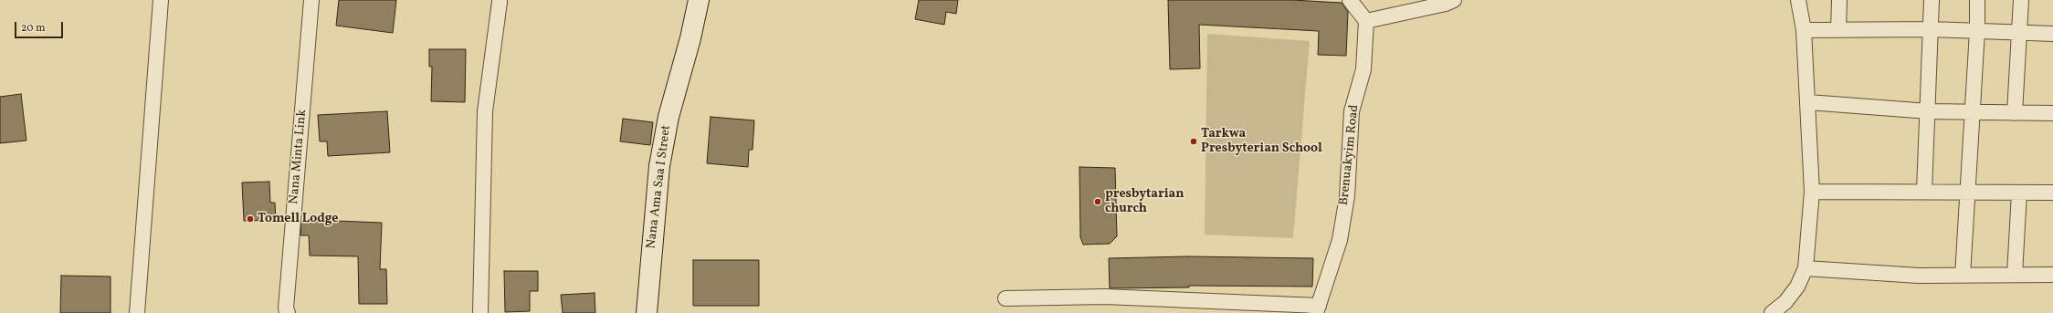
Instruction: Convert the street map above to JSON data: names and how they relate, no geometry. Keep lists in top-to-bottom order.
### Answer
{
  "streets": {
    "street": ["Brenuakyim Road", "Nana Minta Link", "Nana Ama Saa I Street"]
  },
  "places": ["Tarkwa Presbyterian School", "presbytarian church", "Tomell Lodge"],
  "scale_bar": "20 m"
}
